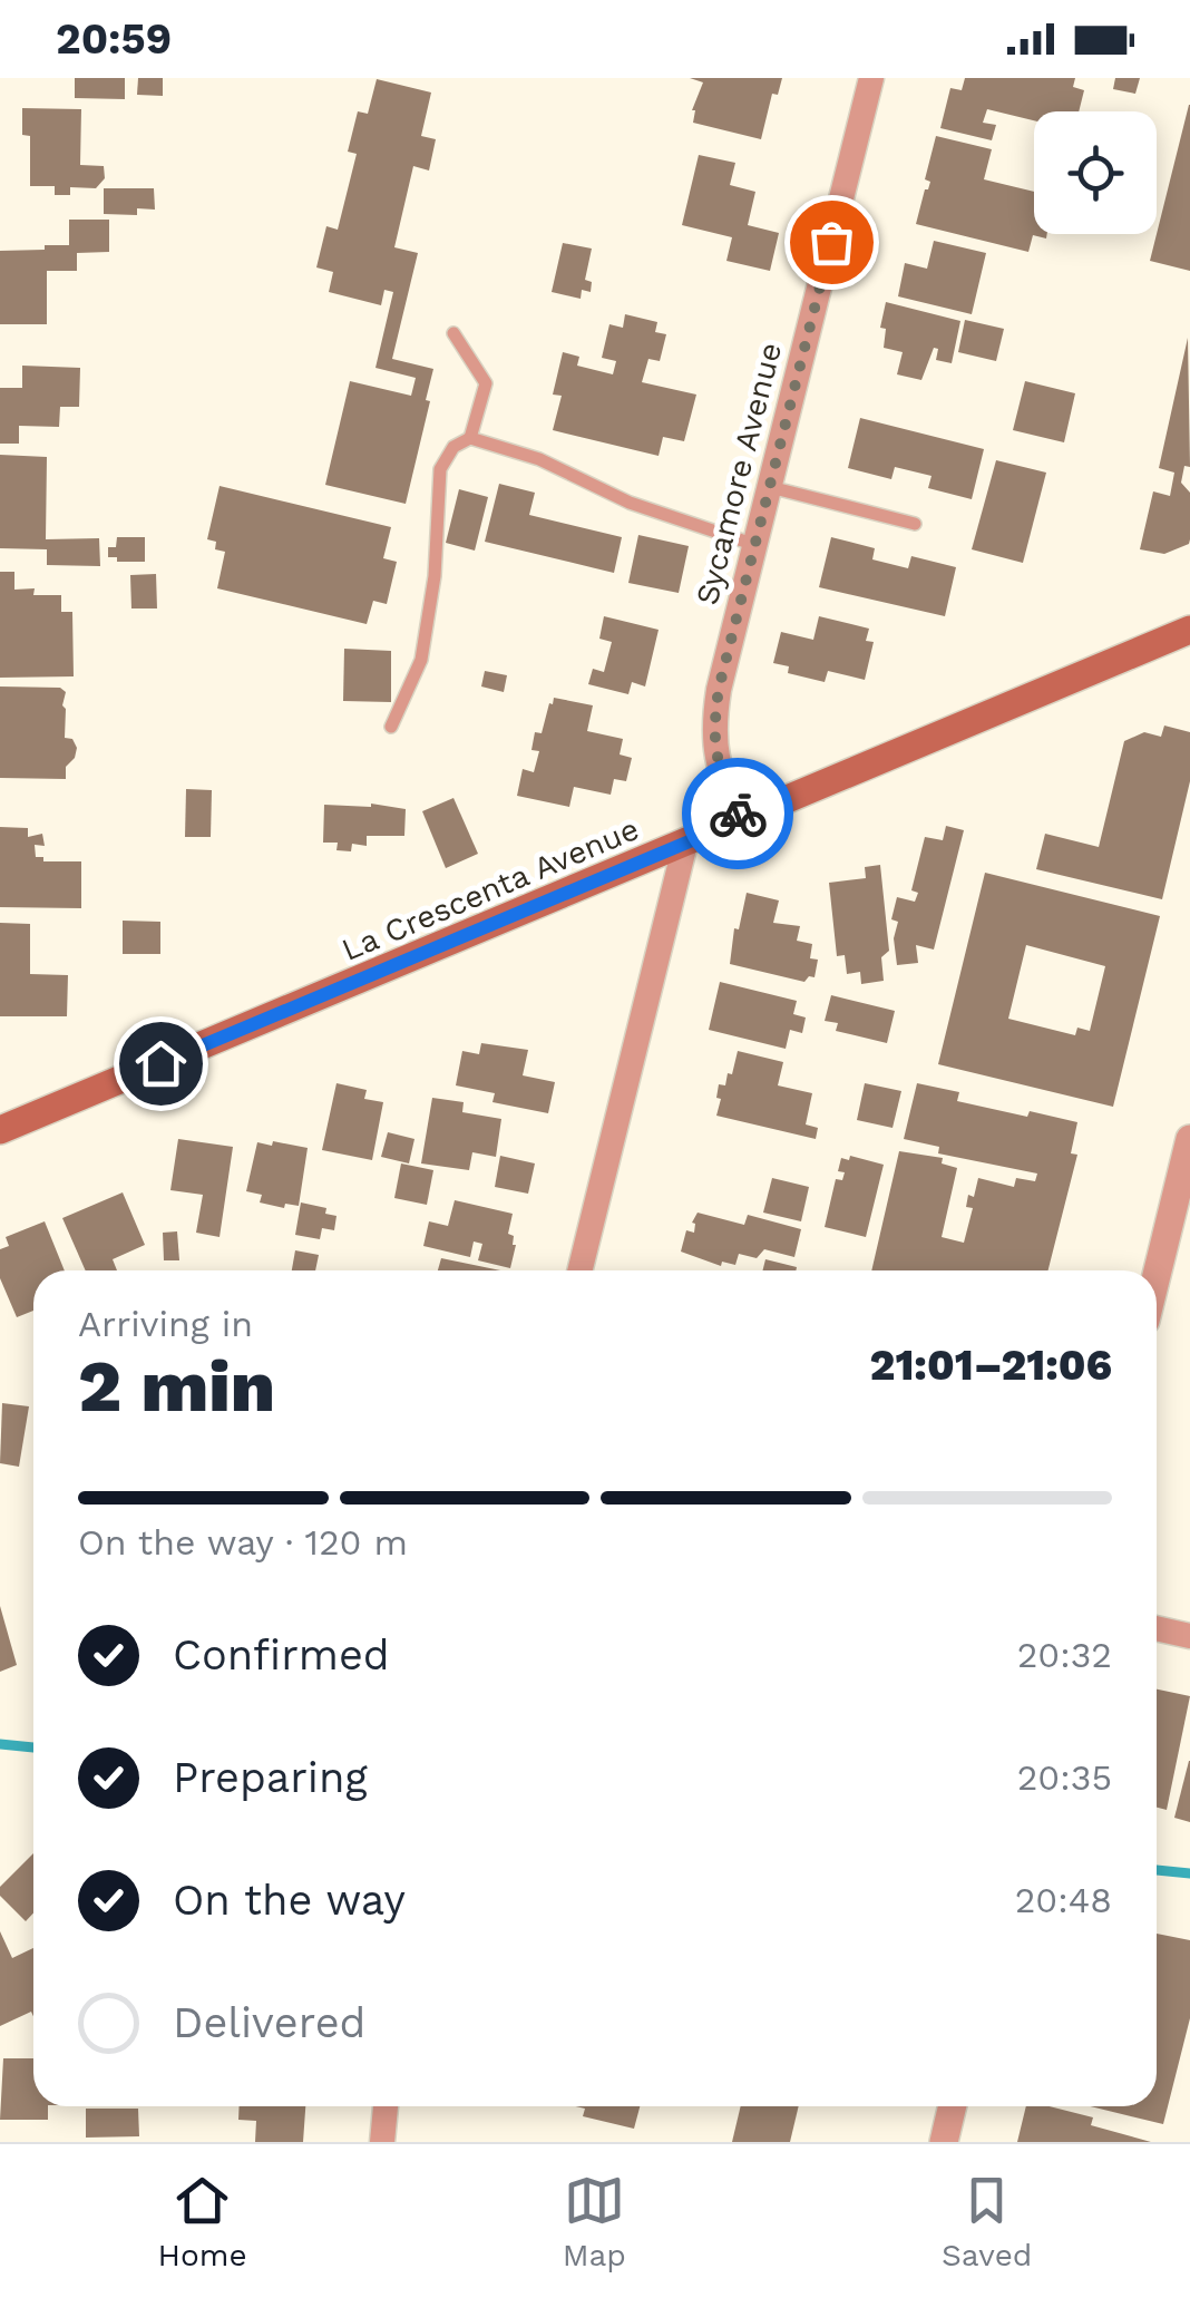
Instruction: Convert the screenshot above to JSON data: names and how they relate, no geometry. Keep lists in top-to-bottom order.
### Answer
{
  "streets": {
    "main road": ["La Crescenta Avenue"],
    "street": ["Sycamore Avenue"]
  },
  "crossings": [
    ["Sycamore Avenue", "La Crescenta Avenue"]
  ],
  "page": {
    "status": "20:59",
    "heading": ["2 min", "Arriving in", "21:01–21:06"],
    "bar": "On the way · 120 m",
    "list": [
      ["Confirmed", "20:32"],
      ["Preparing", "20:35"],
      ["On the way", "20:48"],
      "Delivered"
    ],
    "tabs": ["Home", "Map", "Saved"]
  }
}
